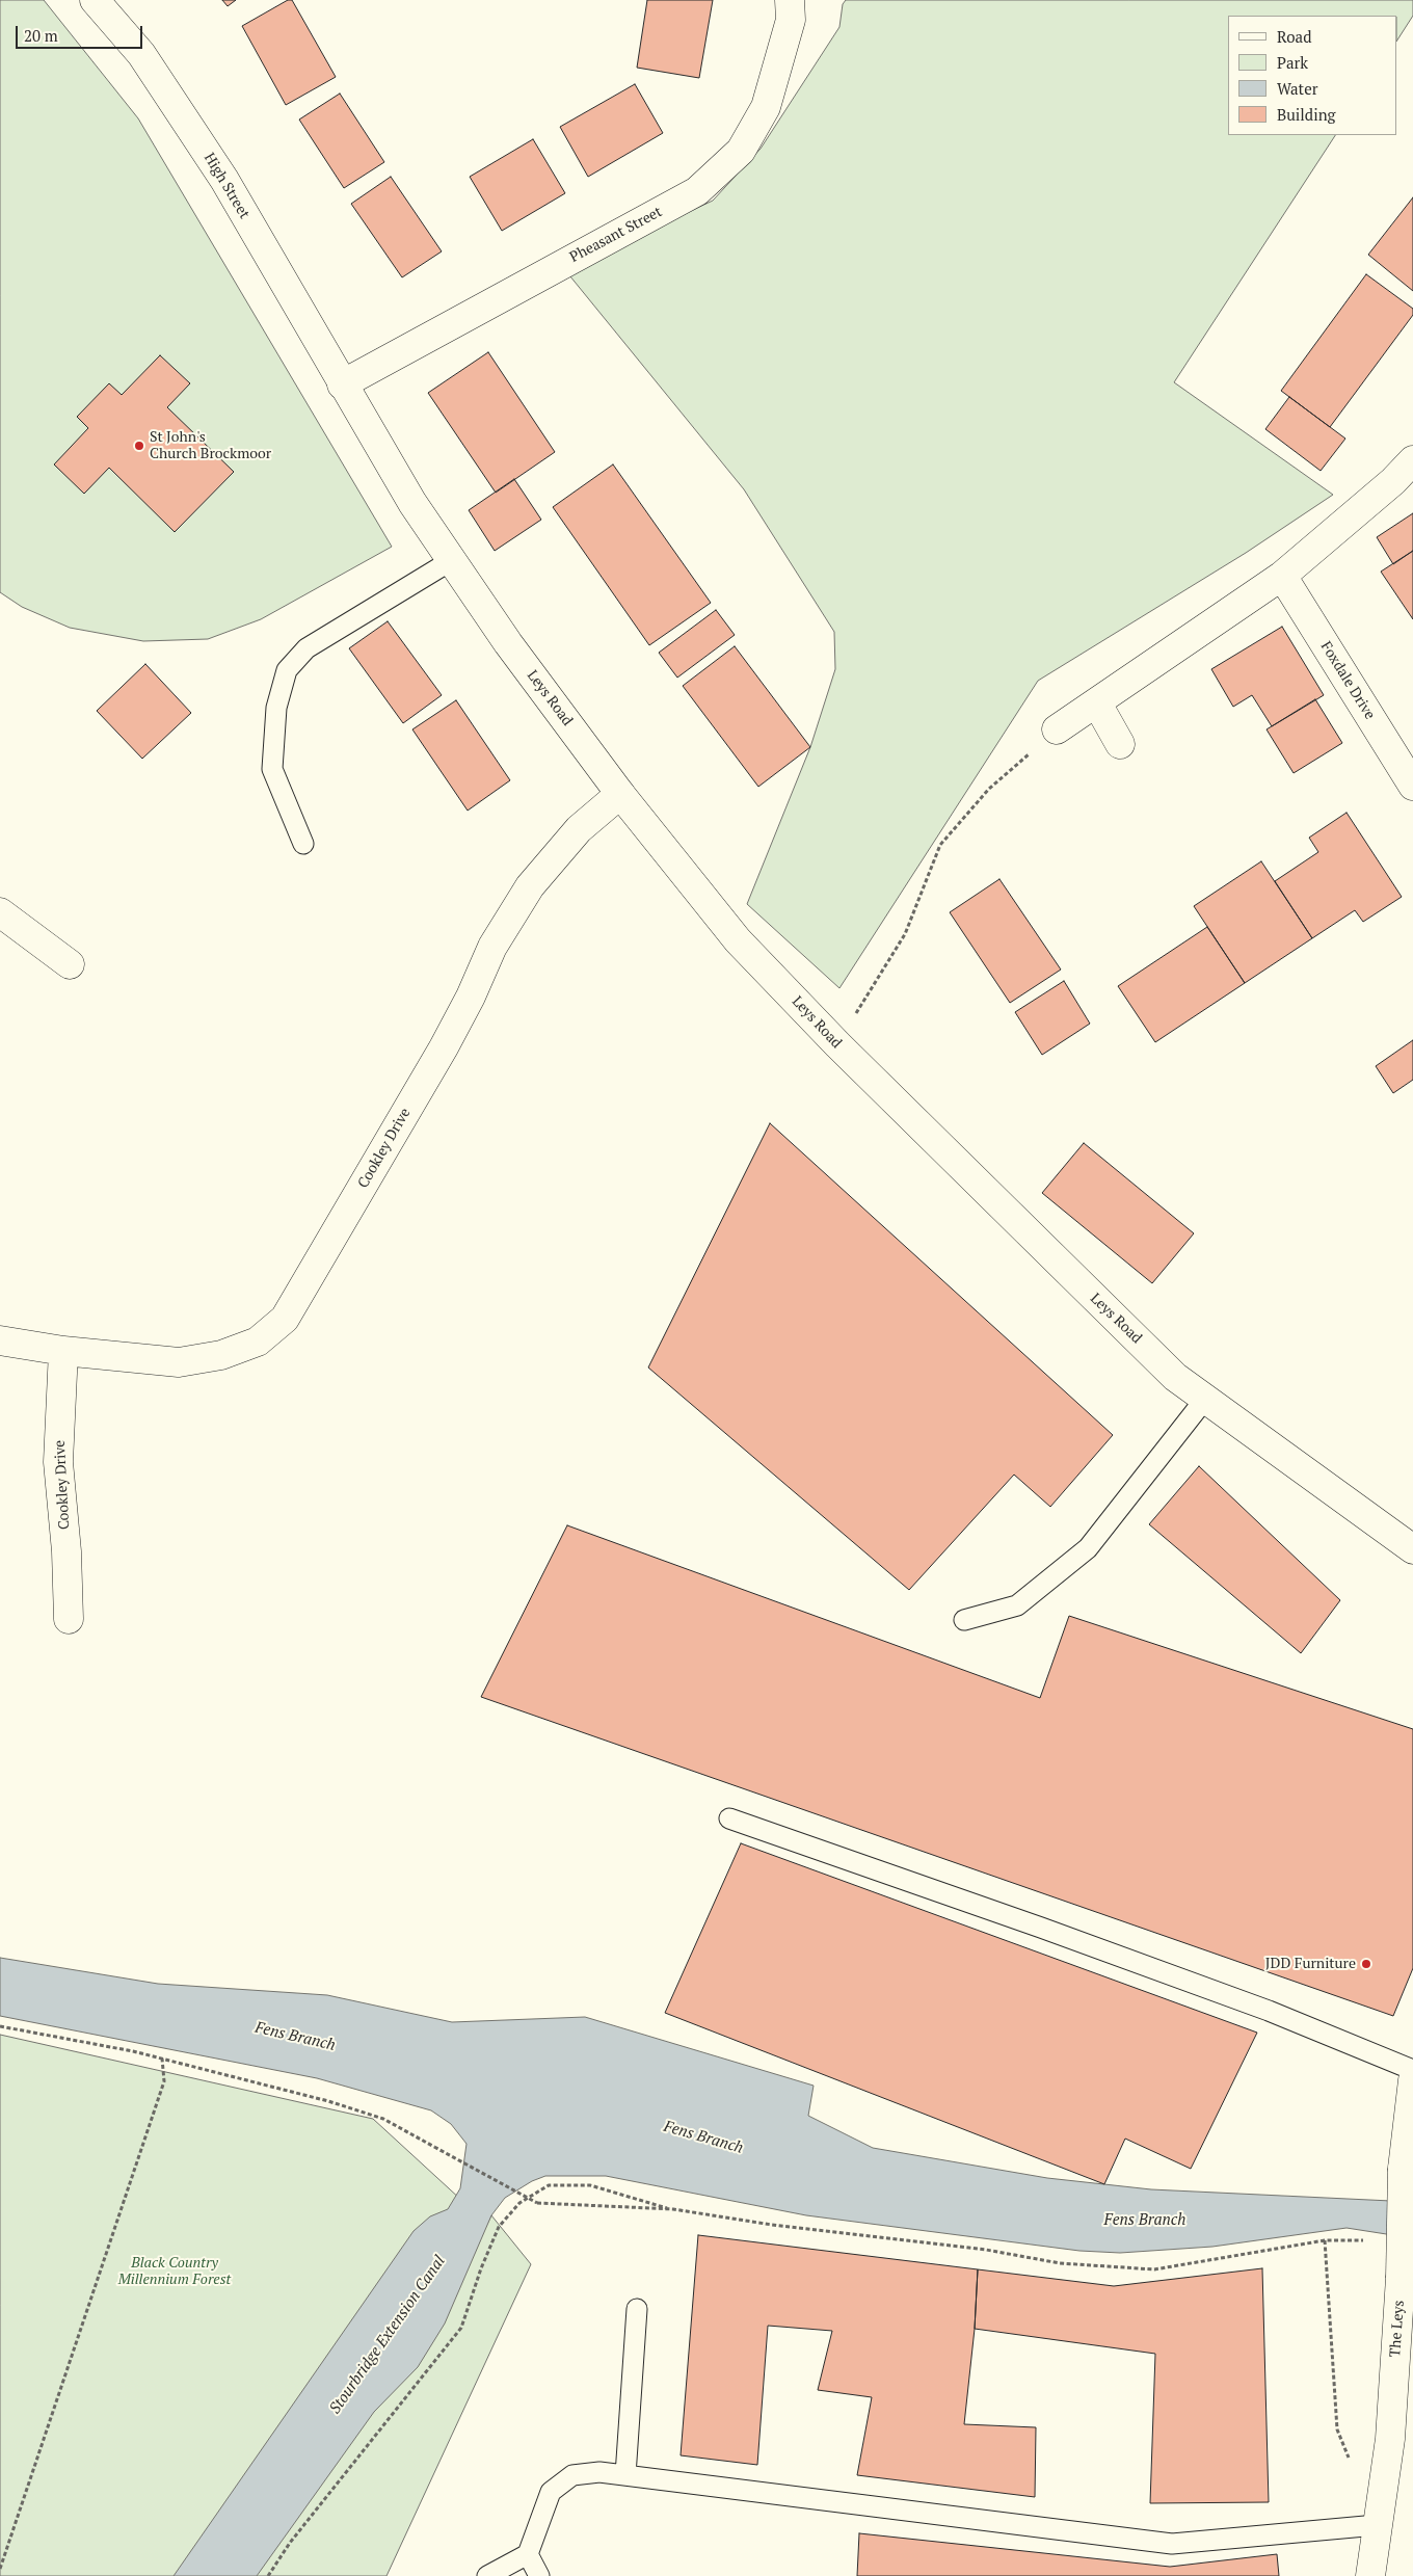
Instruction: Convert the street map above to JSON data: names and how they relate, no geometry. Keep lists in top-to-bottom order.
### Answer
{
  "streets": {
    "street": [
      "High Street",
      "Pheasant Street",
      "Foxdale Drive",
      "Leys Road",
      "Cookley Drive",
      "The Leys"
    ]
  },
  "crossings": [
    ["High Street", "Pheasant Street"],
    ["High Street", "Leys Road"],
    ["Pheasant Street", "Leys Road"],
    ["Leys Road", "Cookley Drive"]
  ],
  "water": ["Fens Branch", "Stourbridge Extension Canal"],
  "parks": ["Black Country Millennium Forest"],
  "places": ["St John's Church Brockmoor", "JDD Furniture"],
  "legend": [
    "Road",
    "Park",
    "Water",
    "Building"
  ],
  "scale_bar": "20 m"
}
